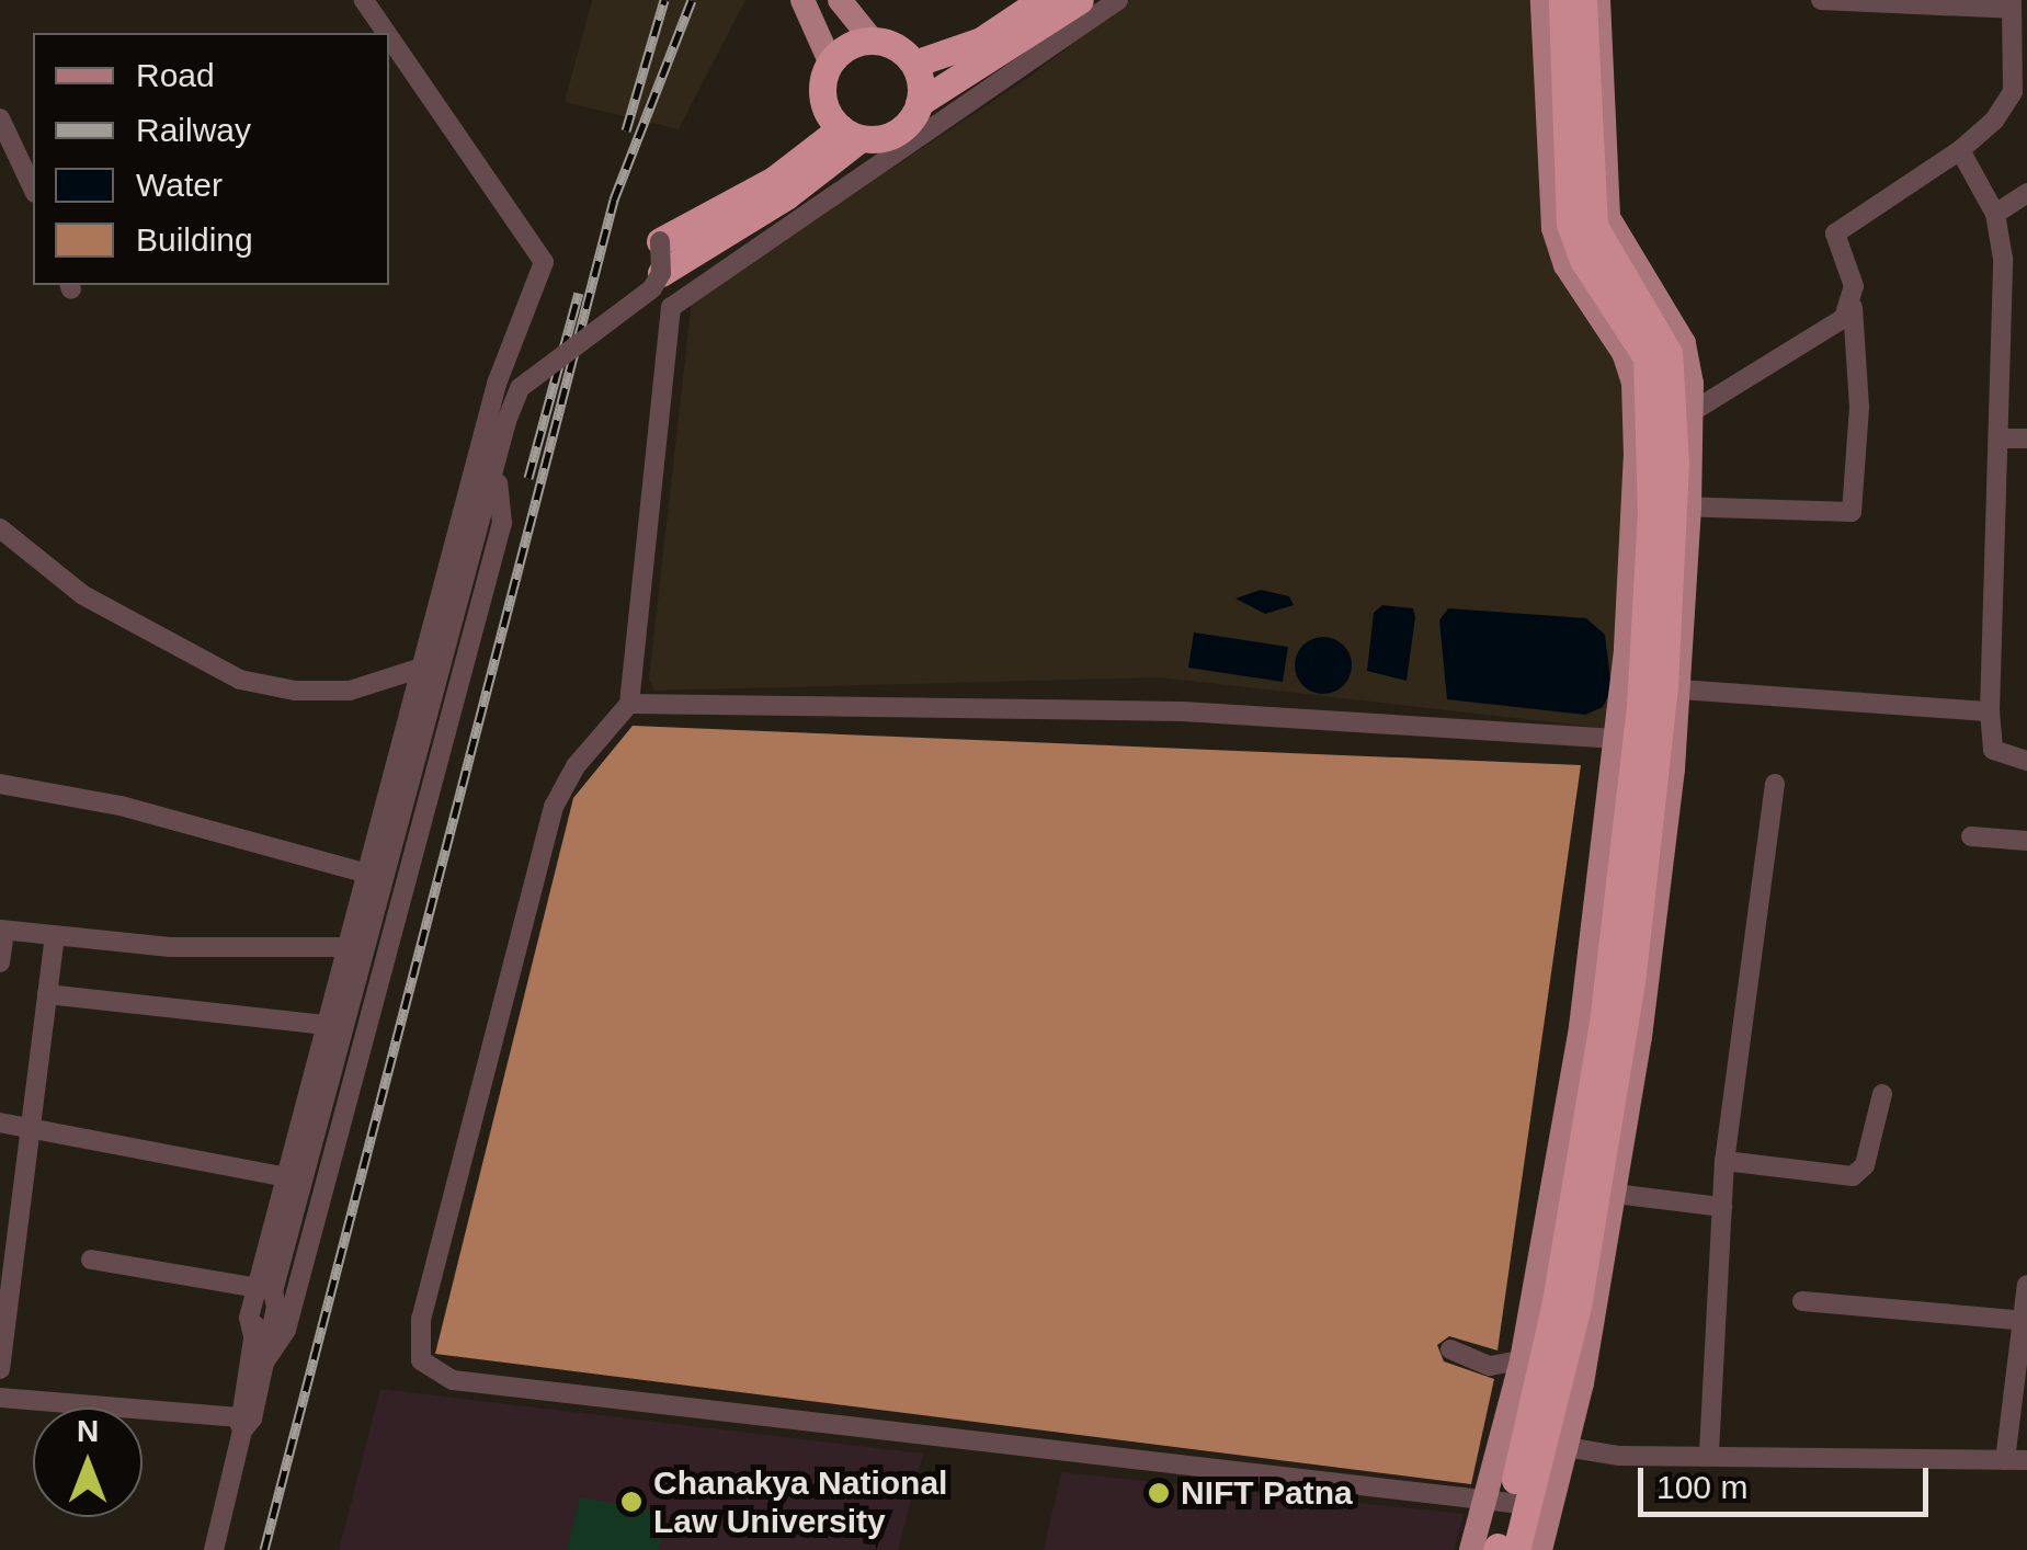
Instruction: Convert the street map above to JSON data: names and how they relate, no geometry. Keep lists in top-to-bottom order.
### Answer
{
  "places": ["NIFT Patna", "Chanakya National Law University"],
  "legend": [
    "Road",
    "Railway",
    "Water",
    "Building"
  ],
  "scale_bar": "100 m",
  "north": "top"
}
